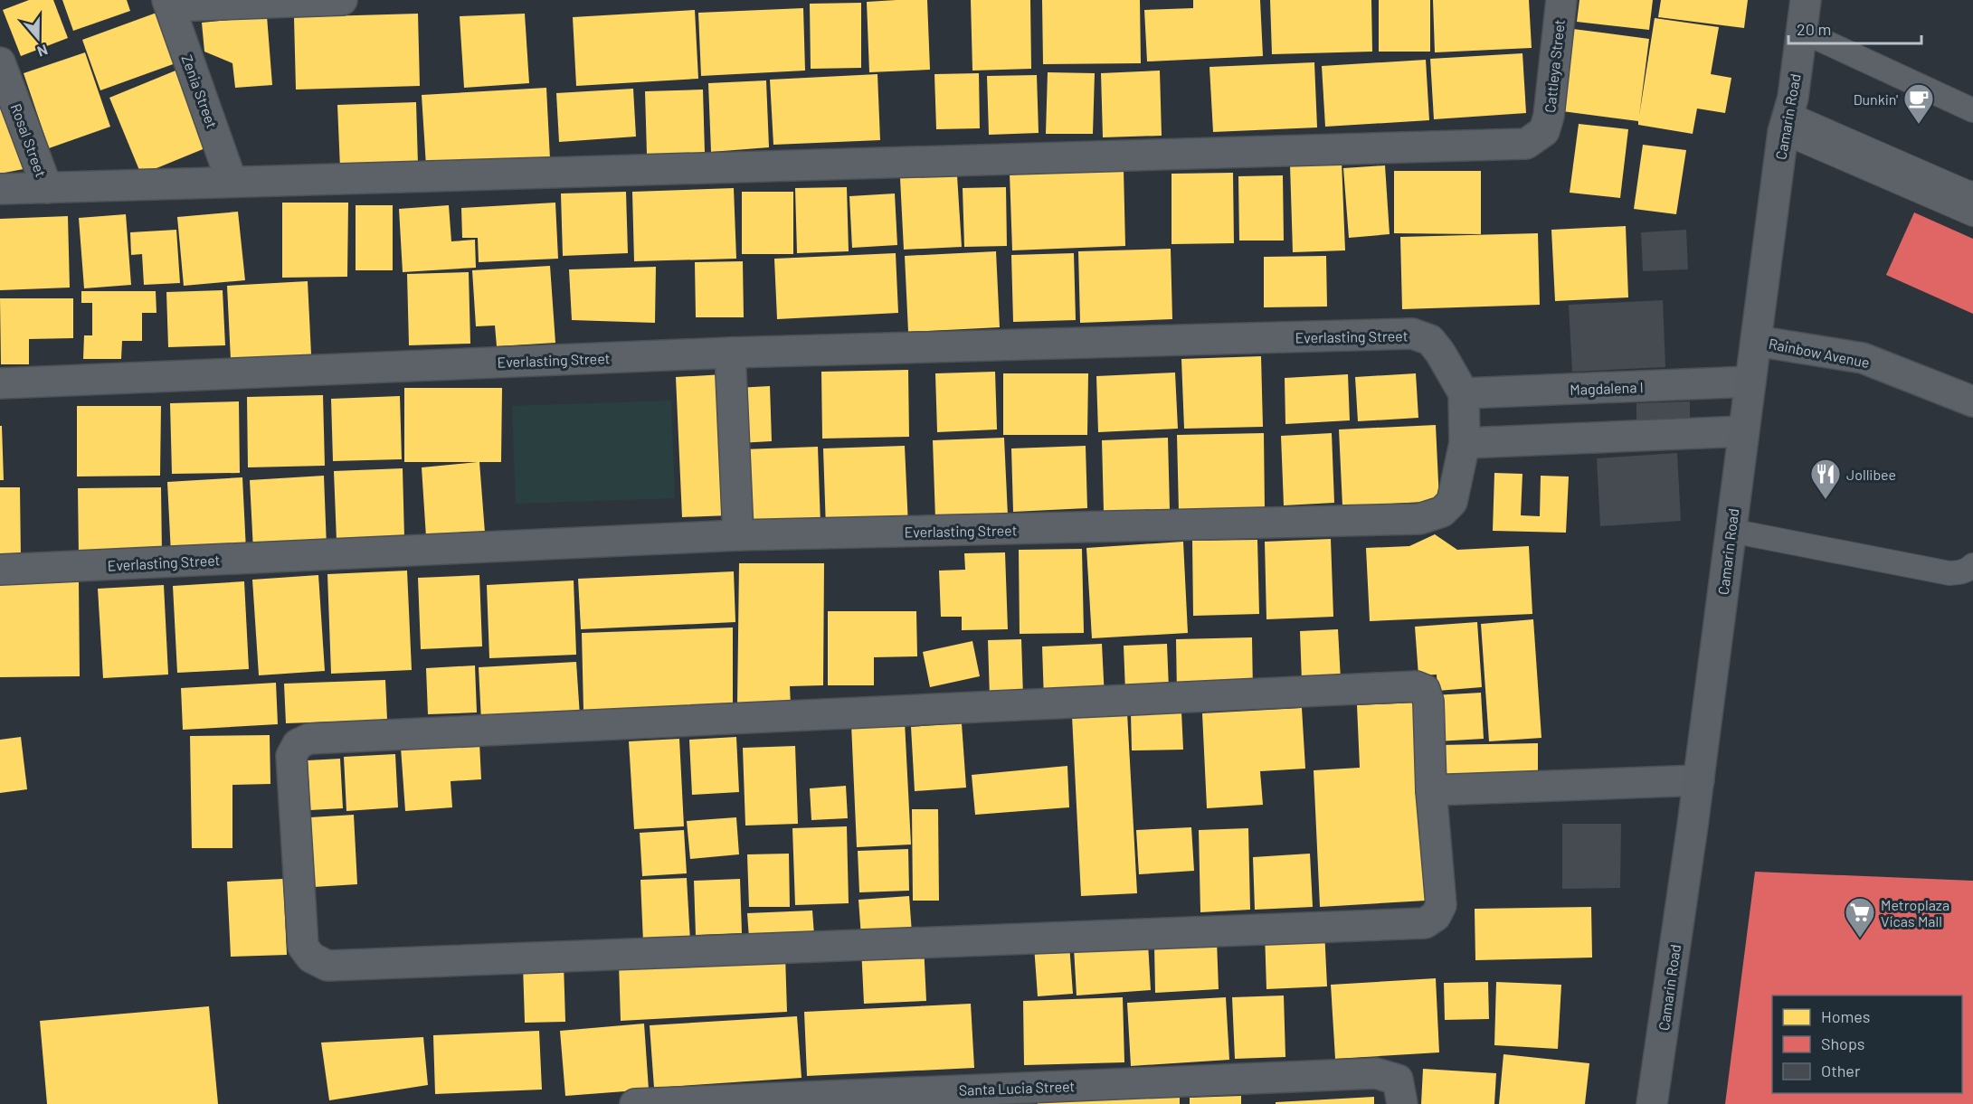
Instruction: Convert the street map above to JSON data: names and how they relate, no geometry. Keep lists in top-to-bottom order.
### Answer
{
  "streets": {
    "main road": ["Camarin Road"],
    "street": [
      "Cattleya Street",
      "Zenia Street",
      "Rosal Street",
      "Everlasting Street",
      "Rainbow Avenue",
      "Magdalena I",
      "Santa Lucia Street"
    ]
  },
  "crossings": [
    ["Cattleya Street", "Zenia Street"],
    ["Camarin Road", "Rainbow Avenue"],
    ["Camarin Road", "Magdalena I"],
    ["Everlasting Street", "Magdalena I"]
  ],
  "places": {
    "cafe": ["Dunkin'"],
    "restaurant": ["Jollibee"],
    "supermarket": ["Metroplaza Vicas Mall"]
  },
  "legend": ["Homes", "Shops", "Other"],
  "scale_bar": "20 m",
  "north": "bottom"
}
